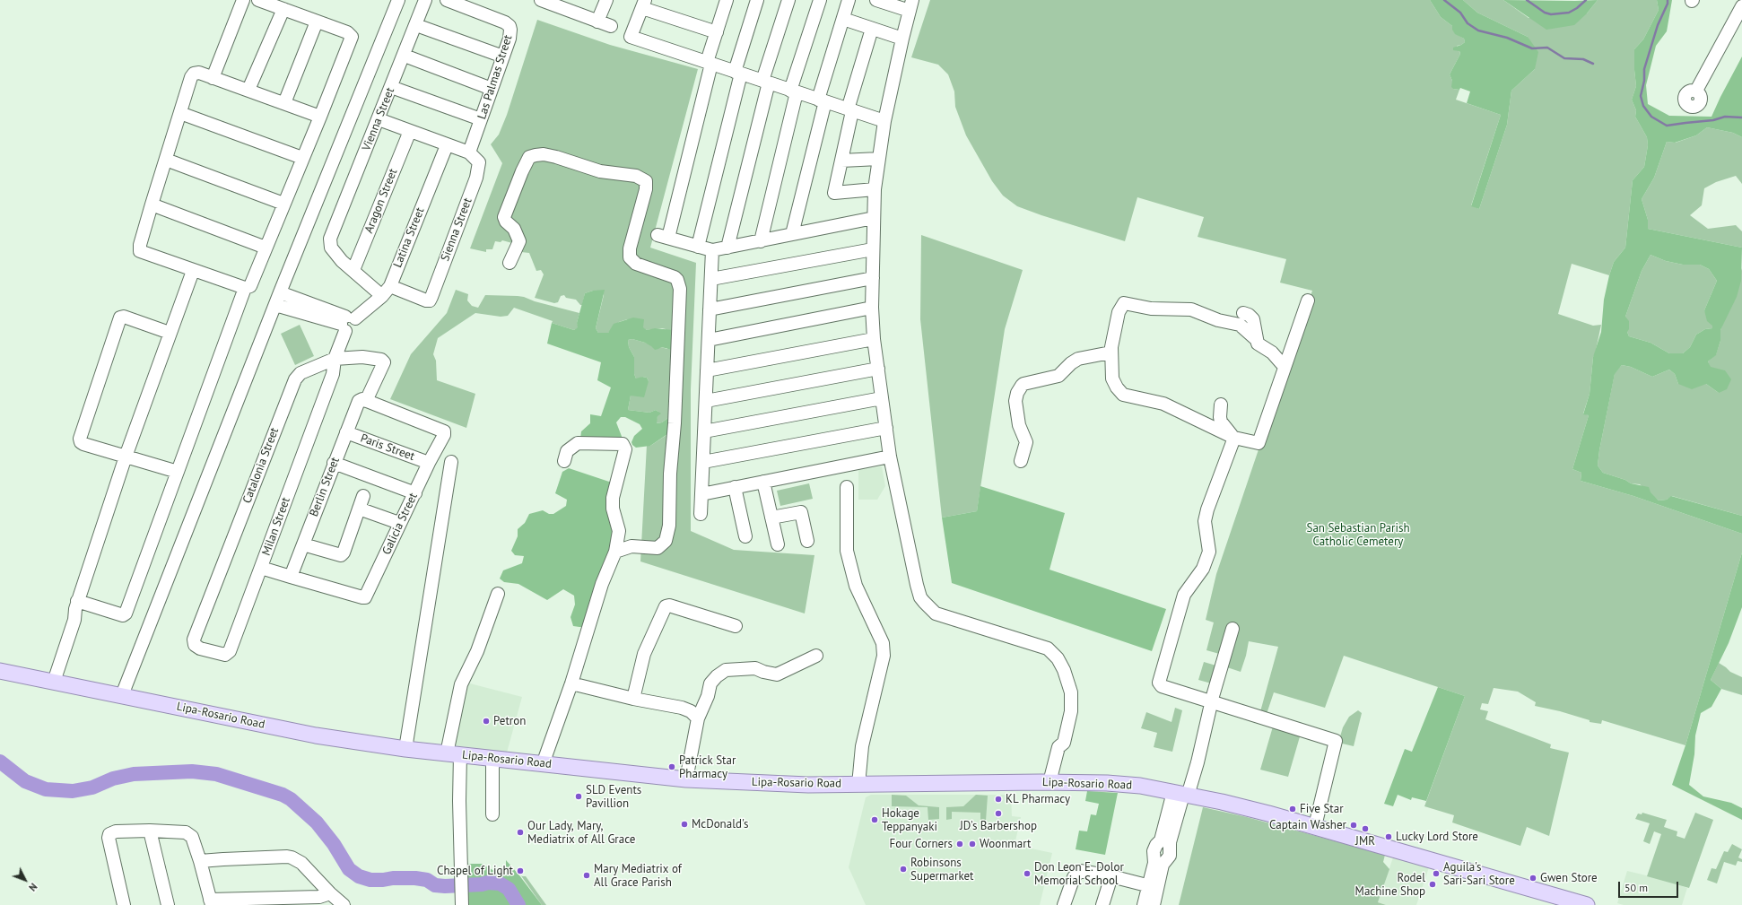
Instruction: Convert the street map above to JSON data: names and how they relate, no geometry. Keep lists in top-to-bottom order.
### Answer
{
  "streets": {
    "main road": ["Lipa-Rosario Road"],
    "street": [
      "Las Palmas Street",
      "Vienna Street",
      "Aragon Street",
      "Sienna Street",
      "Latina Street",
      "Paris Street",
      "Catalonia Street",
      "Berlin Street",
      "Galicia Street",
      "Milan Street"
    ]
  },
  "crossings": [
    ["Las Palmas Street", "Sienna Street"],
    ["Vienna Street", "Aragon Street"],
    ["Sienna Street", "Latina Street"],
    ["Latina Street", "Milan Street"],
    ["Paris Street", "Berlin Street"],
    ["Paris Street", "Galicia Street"],
    ["Catalonia Street", "Berlin Street"],
    ["Catalonia Street", "Milan Street"],
    ["Berlin Street", "Galicia Street"],
    ["Galicia Street", "Milan Street"]
  ],
  "parks": ["San Sebastian Parish Catholic Cemetery"],
  "places": [
    "Petron",
    "Patrick Star Pharmacy",
    "SLD Events Pavillion",
    "KL Pharmacy",
    "Five Star",
    "JD's Barbershop",
    "Hokage Teppanyaki",
    "McDonald's",
    "Captain Washer",
    "JMR",
    "Our Lady, Mary, Mediatrix of All Grace",
    "Lucky Lord Store",
    "Four Corners",
    "Woonmart",
    "Robinsons Supermarket",
    "Chapel of Light",
    "Don Leon E. Dolor Memorial School",
    "Aguila's Sari-Sari Store",
    "Mary Mediatrix of All Grace Parish",
    "Gwen Store",
    "Rodel Machine Shop"
  ],
  "scale_bar": "50 m",
  "north": "bottom right"
}
